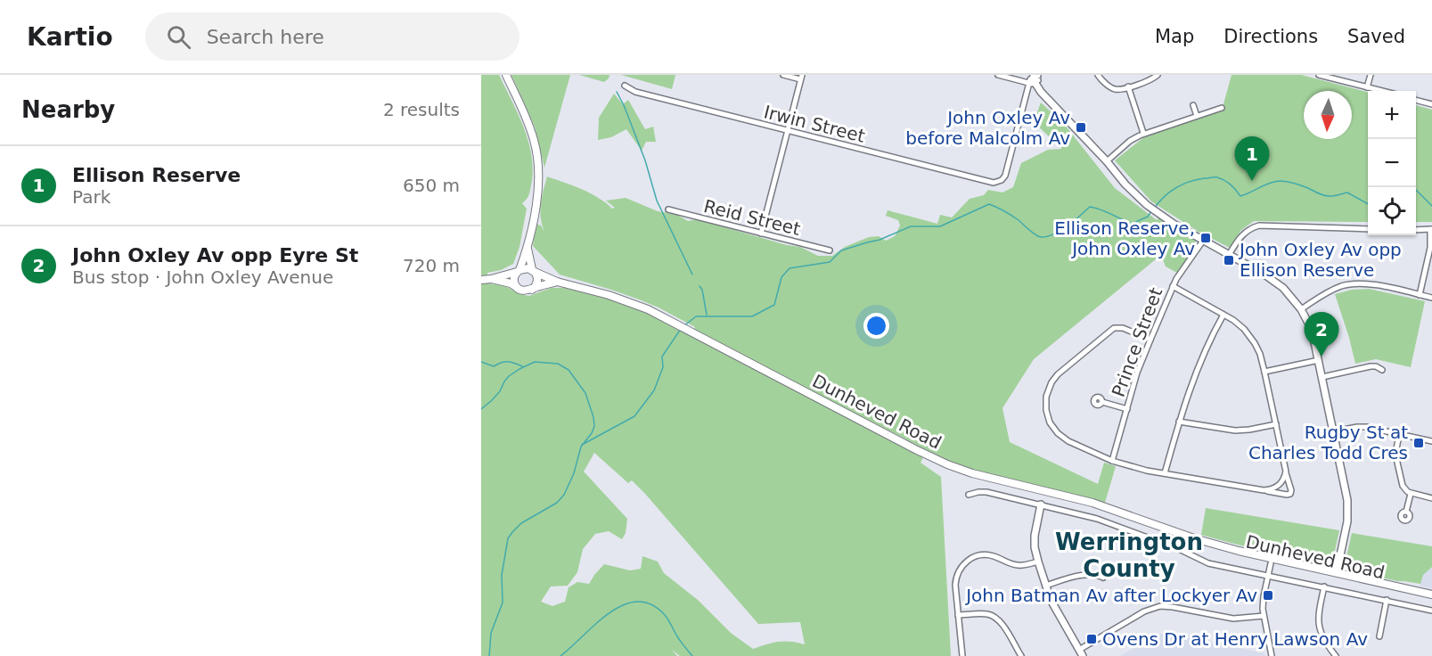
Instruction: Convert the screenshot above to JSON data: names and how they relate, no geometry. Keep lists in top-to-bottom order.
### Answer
{
  "streets": {
    "main road": ["Dunheved Road"],
    "street": ["Irwin Street", "Reid Street", "Prince Street"]
  },
  "districts": ["Werrington County"],
  "places": {
    "transit": [
      "John Oxley Av before Malcolm Av",
      "Ellison Reserve, John Oxley Av",
      "John Oxley Av opp Ellison Reserve",
      "Rugby St at Charles Todd Cres",
      "John Batman Av after Lockyer Av",
      "Ovens Dr at Henry Lawson Av"
    ]
  },
  "north": "bottom",
  "page": {
    "header": "Kartio",
    "search": "Search here",
    "nav": ["Map", "Directions", "Saved"],
    "heading": ["Nearby", "2 results"],
    "map_buttons": ["+", "−"],
    "pins": ["1", "2"],
    "list": [
      {
        "mark": "1",
        "name": "Ellison Reserve",
        "note": "Park",
        "value": "650 m"
      },
      {
        "mark": "2",
        "name": "John Oxley Av opp Eyre St",
        "note": "Bus stop · John Oxley Avenue",
        "value": "720 m"
      }
    ]
  }
}
